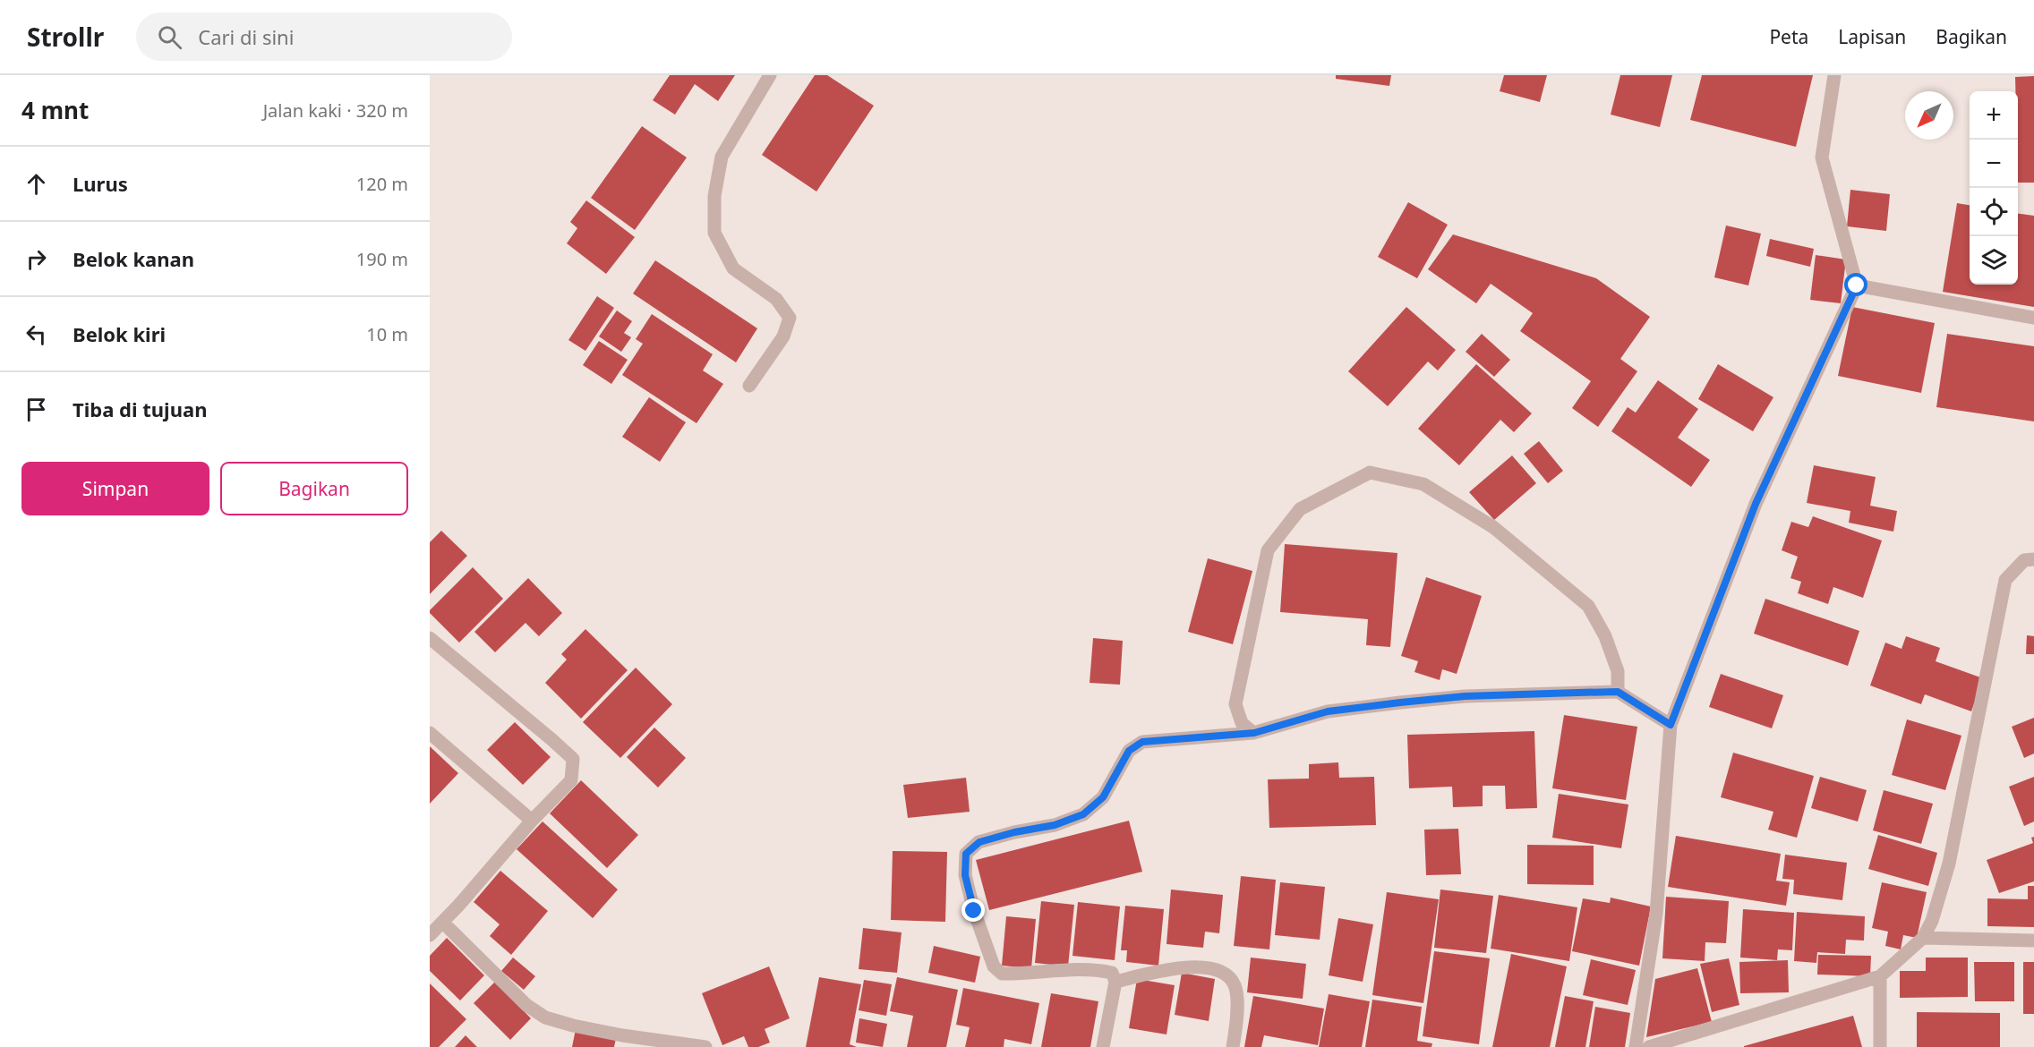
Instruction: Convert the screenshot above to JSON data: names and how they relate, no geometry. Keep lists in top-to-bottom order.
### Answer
{
  "north": "bottom left",
  "page": {
    "header": "Strollr",
    "search": "Cari di sini",
    "nav": ["Peta", "Lapisan", "Bagikan"],
    "heading": ["4 mnt", "Jalan kaki · 320 m"],
    "map_buttons": ["+", "−"],
    "list": [
      ["Lurus", "120 m"],
      ["Belok kanan", "190 m"],
      ["Belok kiri", "10 m"],
      "Tiba di tujuan"
    ],
    "buttons": ["Simpan", "Bagikan"]
  }
}
